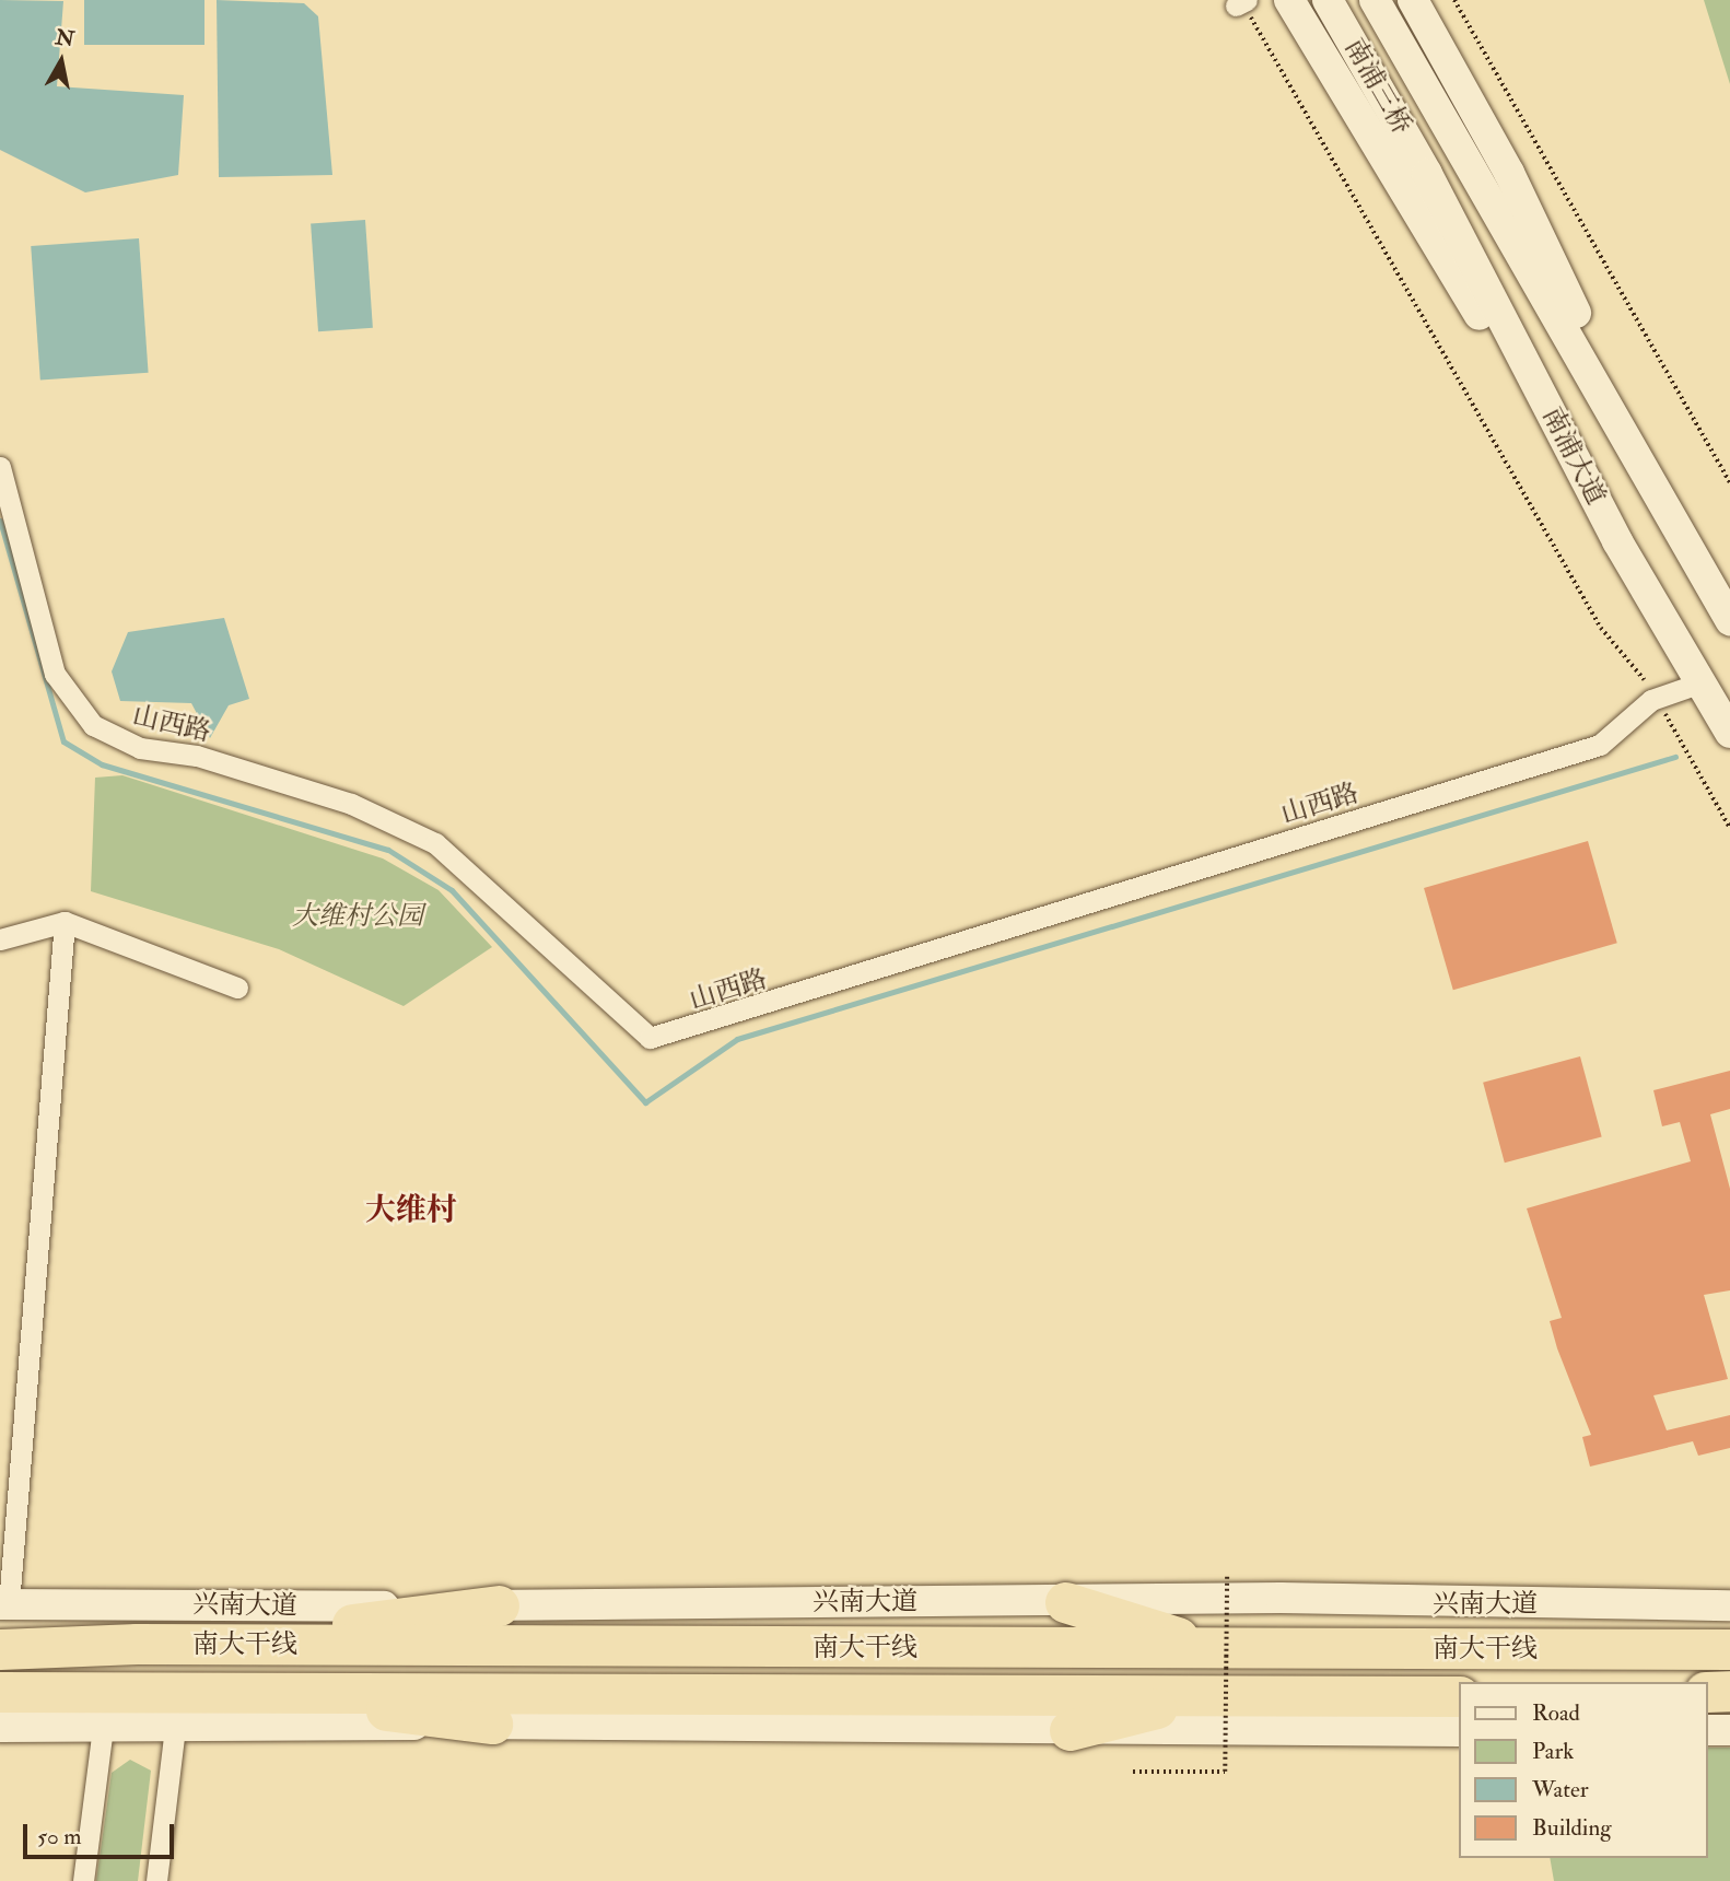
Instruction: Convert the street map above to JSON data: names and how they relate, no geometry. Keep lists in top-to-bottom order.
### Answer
{
  "streets": {
    "highway": ["南大干线"],
    "main road": ["南浦三桥", "南浦大道", "兴南大道"],
    "street": ["山西路"]
  },
  "crossings": [
    ["南浦三桥", "南浦大道"],
    ["南浦大道", "山西路"]
  ],
  "districts": ["大维村"],
  "parks": ["大维村公园"],
  "legend": [
    "Road",
    "Park",
    "Water",
    "Building"
  ],
  "scale_bar": "50 m",
  "north": "top"
}
